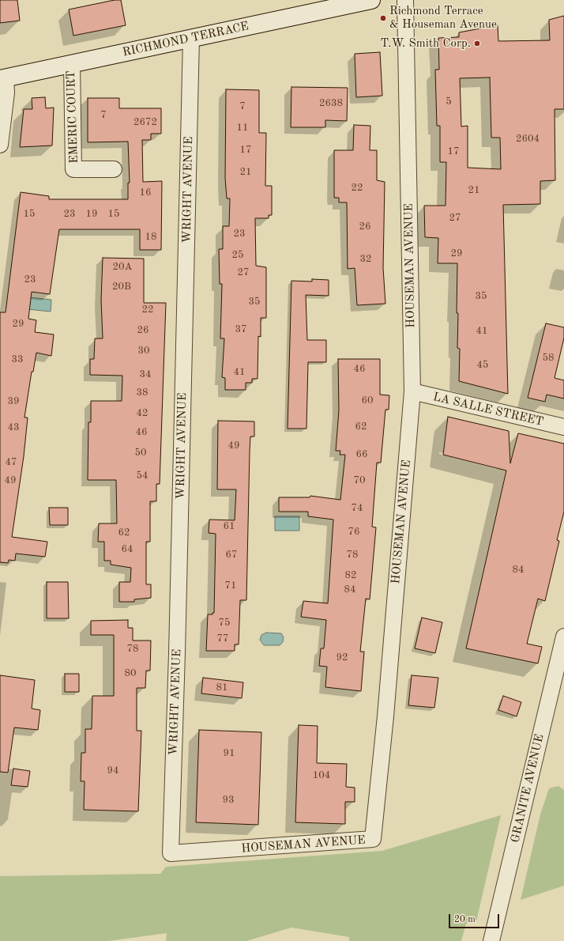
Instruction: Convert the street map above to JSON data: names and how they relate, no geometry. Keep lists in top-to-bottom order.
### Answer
{
  "streets": {
    "main road": ["RICHMOND TERRACE"],
    "street": [
      "EMERIC COURT",
      "WRIGHT AVENUE",
      "HOUSEMAN AVENUE",
      "LA SALLE STREET",
      "GRANITE AVENUE"
    ]
  },
  "crossings": [
    ["RICHMOND TERRACE", "EMERIC COURT"],
    ["RICHMOND TERRACE", "WRIGHT AVENUE"],
    ["WRIGHT AVENUE", "HOUSEMAN AVENUE"],
    ["HOUSEMAN AVENUE", "LA SALLE STREET"]
  ],
  "places": ["Richmond Terrace & Houseman Avenue", "T.W. Smith Corp."],
  "house_numbers": [
    "5",
    "2638",
    "7",
    "7",
    "2672",
    "11",
    "2604",
    "17",
    "17",
    "21",
    "22",
    "21",
    "16",
    "15",
    "23",
    "19",
    "15",
    "27",
    "26",
    "23",
    "18",
    "29",
    "25",
    "32",
    "20A",
    "27",
    "23",
    "20B",
    "35",
    "35",
    "22",
    "29",
    "37",
    "26",
    "41",
    "30",
    "58",
    "33",
    "45",
    "46",
    "41",
    "34",
    "38",
    "60",
    "39",
    "42",
    "62",
    "43",
    "46",
    "49",
    "50",
    "66",
    "47",
    "54",
    "49",
    "70",
    "74",
    "61",
    "76",
    "62",
    "64",
    "67",
    "78",
    "84",
    "82",
    "71",
    "84",
    "75",
    "77",
    "78",
    "92",
    "80",
    "81",
    "91",
    "94",
    "104",
    "93"
  ],
  "scale_bar": "20 m"
}
